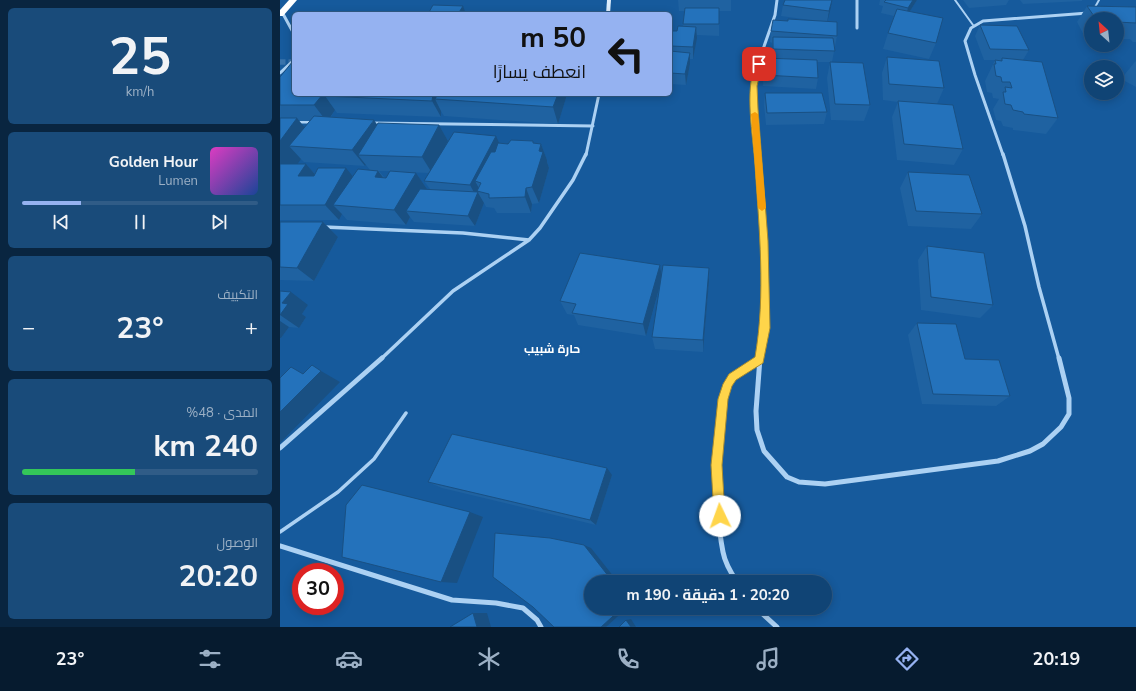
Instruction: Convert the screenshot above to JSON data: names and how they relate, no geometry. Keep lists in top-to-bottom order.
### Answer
{
  "districts": ["حارة شبيب"],
  "north": "top left",
  "page": {
    "tile": [
      ["25", "km/h"],
      "التكييف",
      ["المدى · 48%", "240 km"],
      ["الوصول", "20:20"]
    ],
    "turn": ["50 m", "انعطف يسارًا"],
    "song": ["Golden Hour", "Lumen"],
    "heat": ["−", "23°", "+"],
    "limit": "30",
    "trip": "20:20 · 1 دقيقة · 190 m",
    "tabs": ["20:19", "23°"]
  }
}
